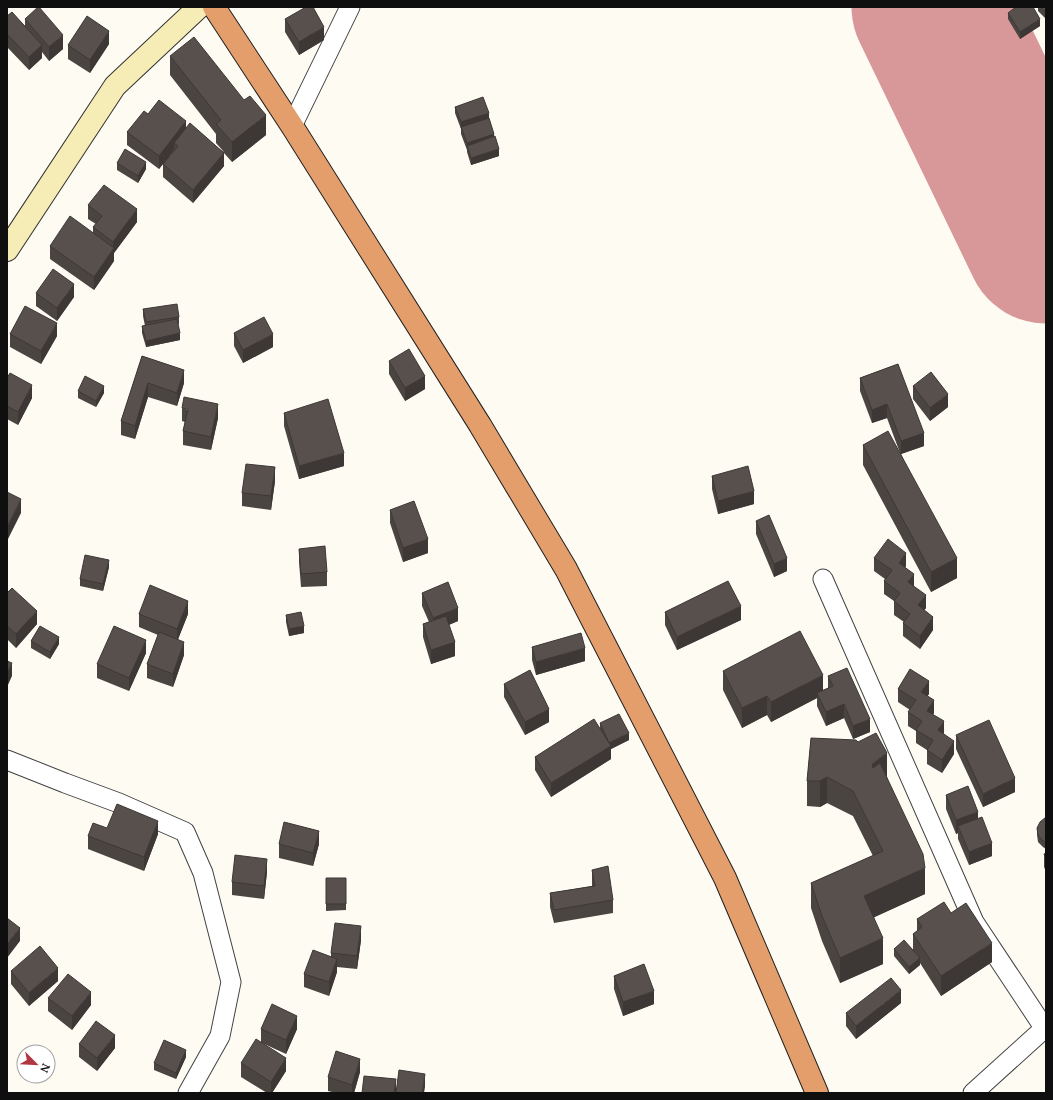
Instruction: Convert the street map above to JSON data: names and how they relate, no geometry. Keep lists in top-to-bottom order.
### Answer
{
  "north": "bottom right"
}
